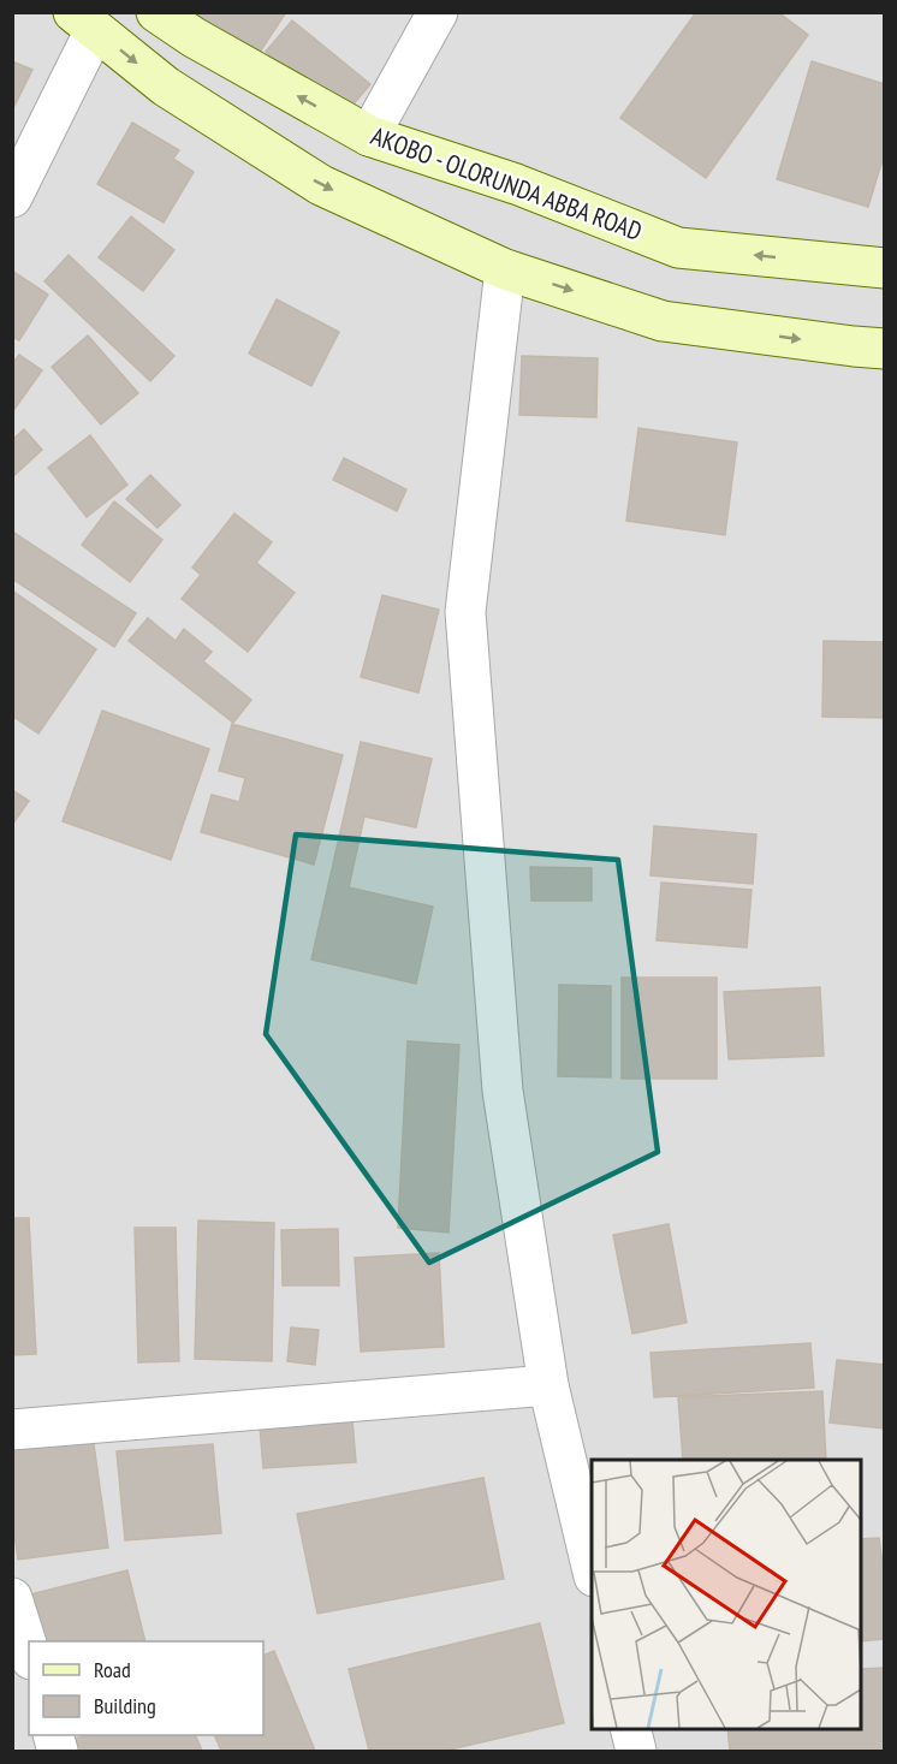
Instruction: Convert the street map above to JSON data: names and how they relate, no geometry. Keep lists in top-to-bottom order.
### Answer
{
  "streets": {
    "main road": ["AKOBO - OLORUNDA ABBA ROAD"]
  },
  "legend": ["Road", "Building"]
}
